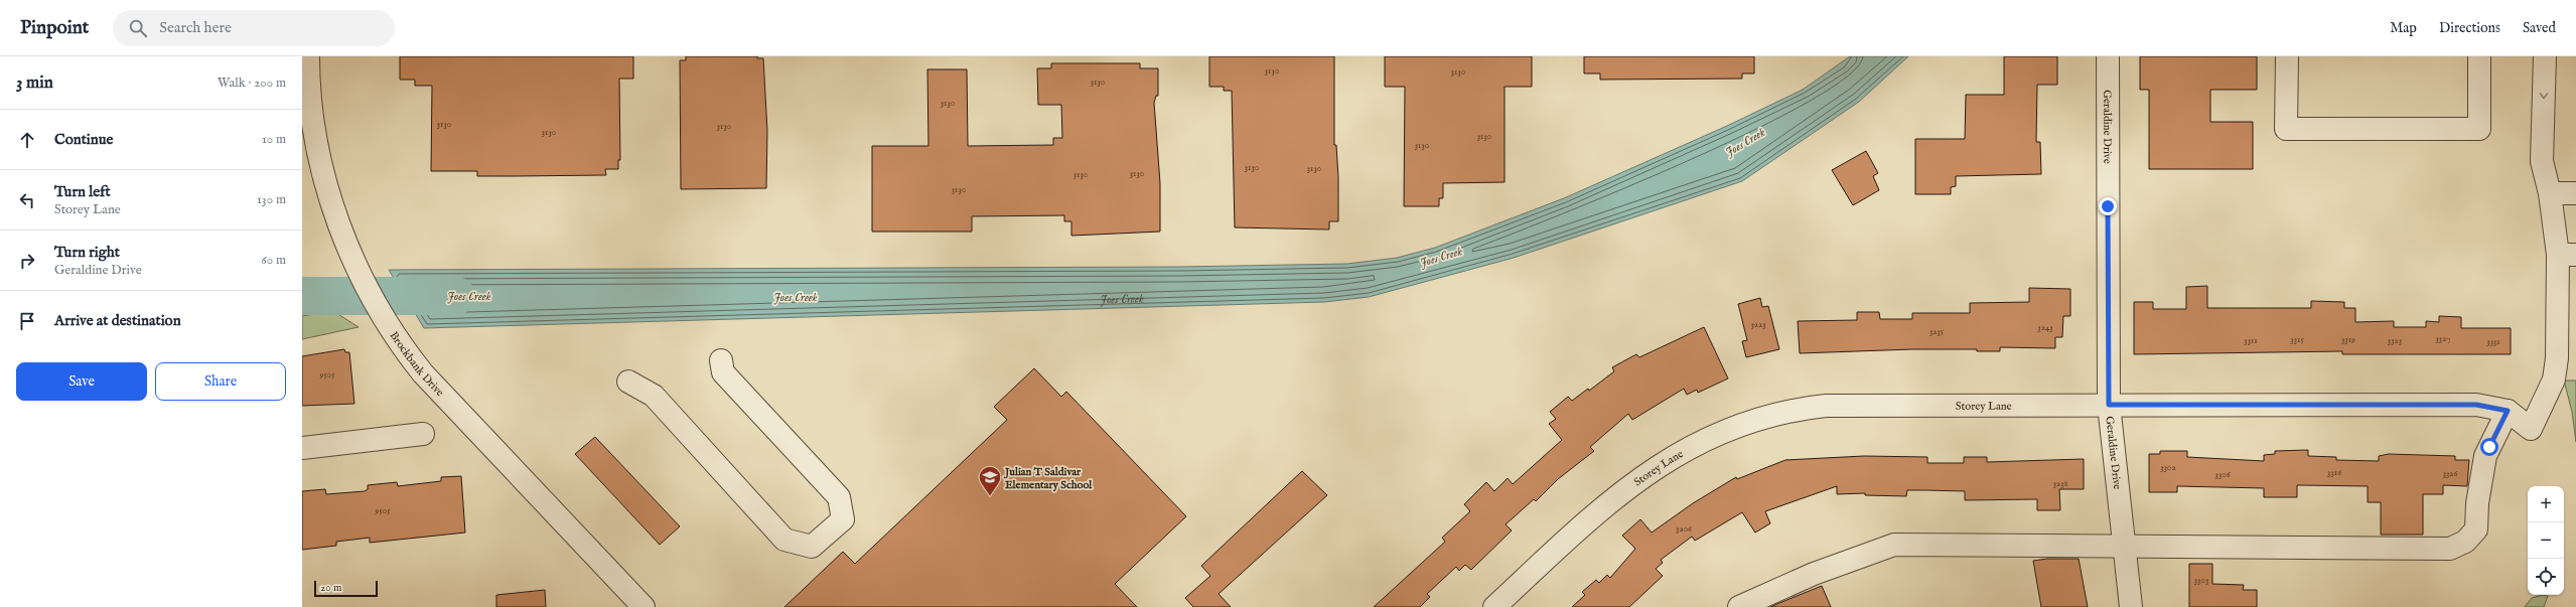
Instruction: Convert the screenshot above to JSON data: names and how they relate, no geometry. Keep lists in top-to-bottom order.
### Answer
{
  "streets": {
    "street": ["Geraldine Drive", "Brockbank Drive", "Storey Lane"]
  },
  "crossings": [
    ["Geraldine Drive", "Storey Lane"]
  ],
  "water": ["Joes Creek"],
  "places": {
    "school or university": ["Julian T Saldivar Elementary School"]
  },
  "house_numbers": [
    "3130",
    "3130",
    "3130",
    "3130",
    "3130",
    "3130",
    "3130",
    "3130",
    "3130",
    "3130",
    "3130",
    "3130",
    "3130",
    "3130",
    "3223",
    "3243",
    "3235",
    "3327",
    "3315",
    "3319",
    "3311",
    "3323",
    "3331",
    "9505",
    "3302",
    "3316",
    "3326",
    "3306",
    "3238",
    "9505",
    "3206",
    "3303"
  ],
  "scale_bar": "20 m",
  "page": {
    "header": "Pinpoint",
    "search": "Search here",
    "nav": ["Map", "Directions", "Saved"],
    "heading": ["3 min", "Walk · 200 m"],
    "list": [
      ["Continue", "10 m"],
      ["Turn left", "Storey Lane", "130 m"],
      ["Turn right", "Geraldine Drive", "60 m"],
      "Arrive at destination"
    ],
    "buttons": ["Save", "Share"],
    "map_buttons": ["+", "−"],
    "scale": "20 m"
  }
}
